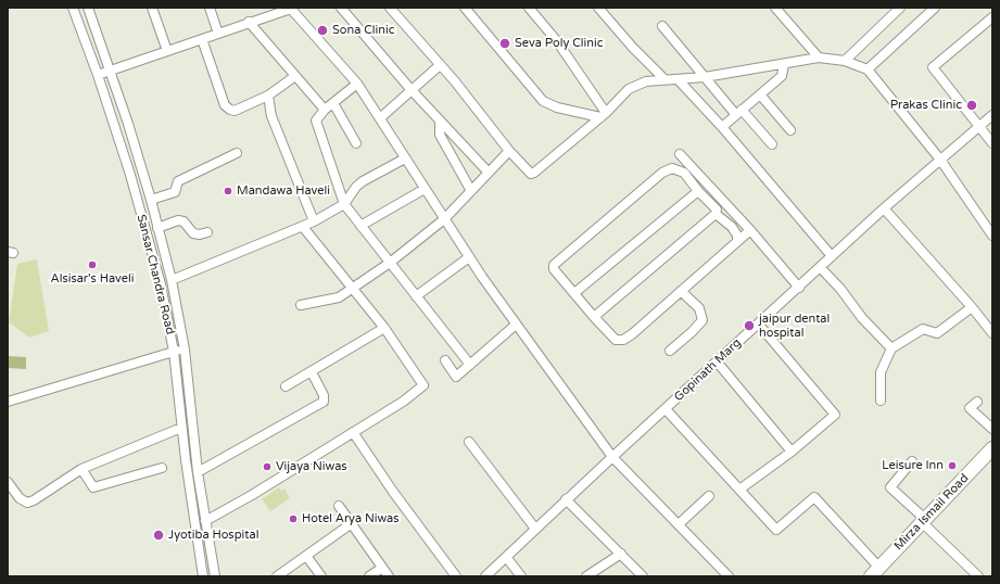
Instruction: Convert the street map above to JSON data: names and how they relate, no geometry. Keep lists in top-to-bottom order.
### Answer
{
  "streets": {
    "highway": ["Mirza Ismail Road"],
    "street": ["Sansar Chandra Road", "Gopinath Marg"]
  },
  "places": [
    "Sona Clinic",
    "Seva Poly Clinic",
    "Prakas Clinic",
    "Mandawa Haveli",
    "Alsisar's Haveli",
    "jaipur dental hospital",
    "Leisure Inn",
    "Vijaya Niwas",
    "Hotel Arya Niwas",
    "Jyotiba Hospital"
  ]
}
